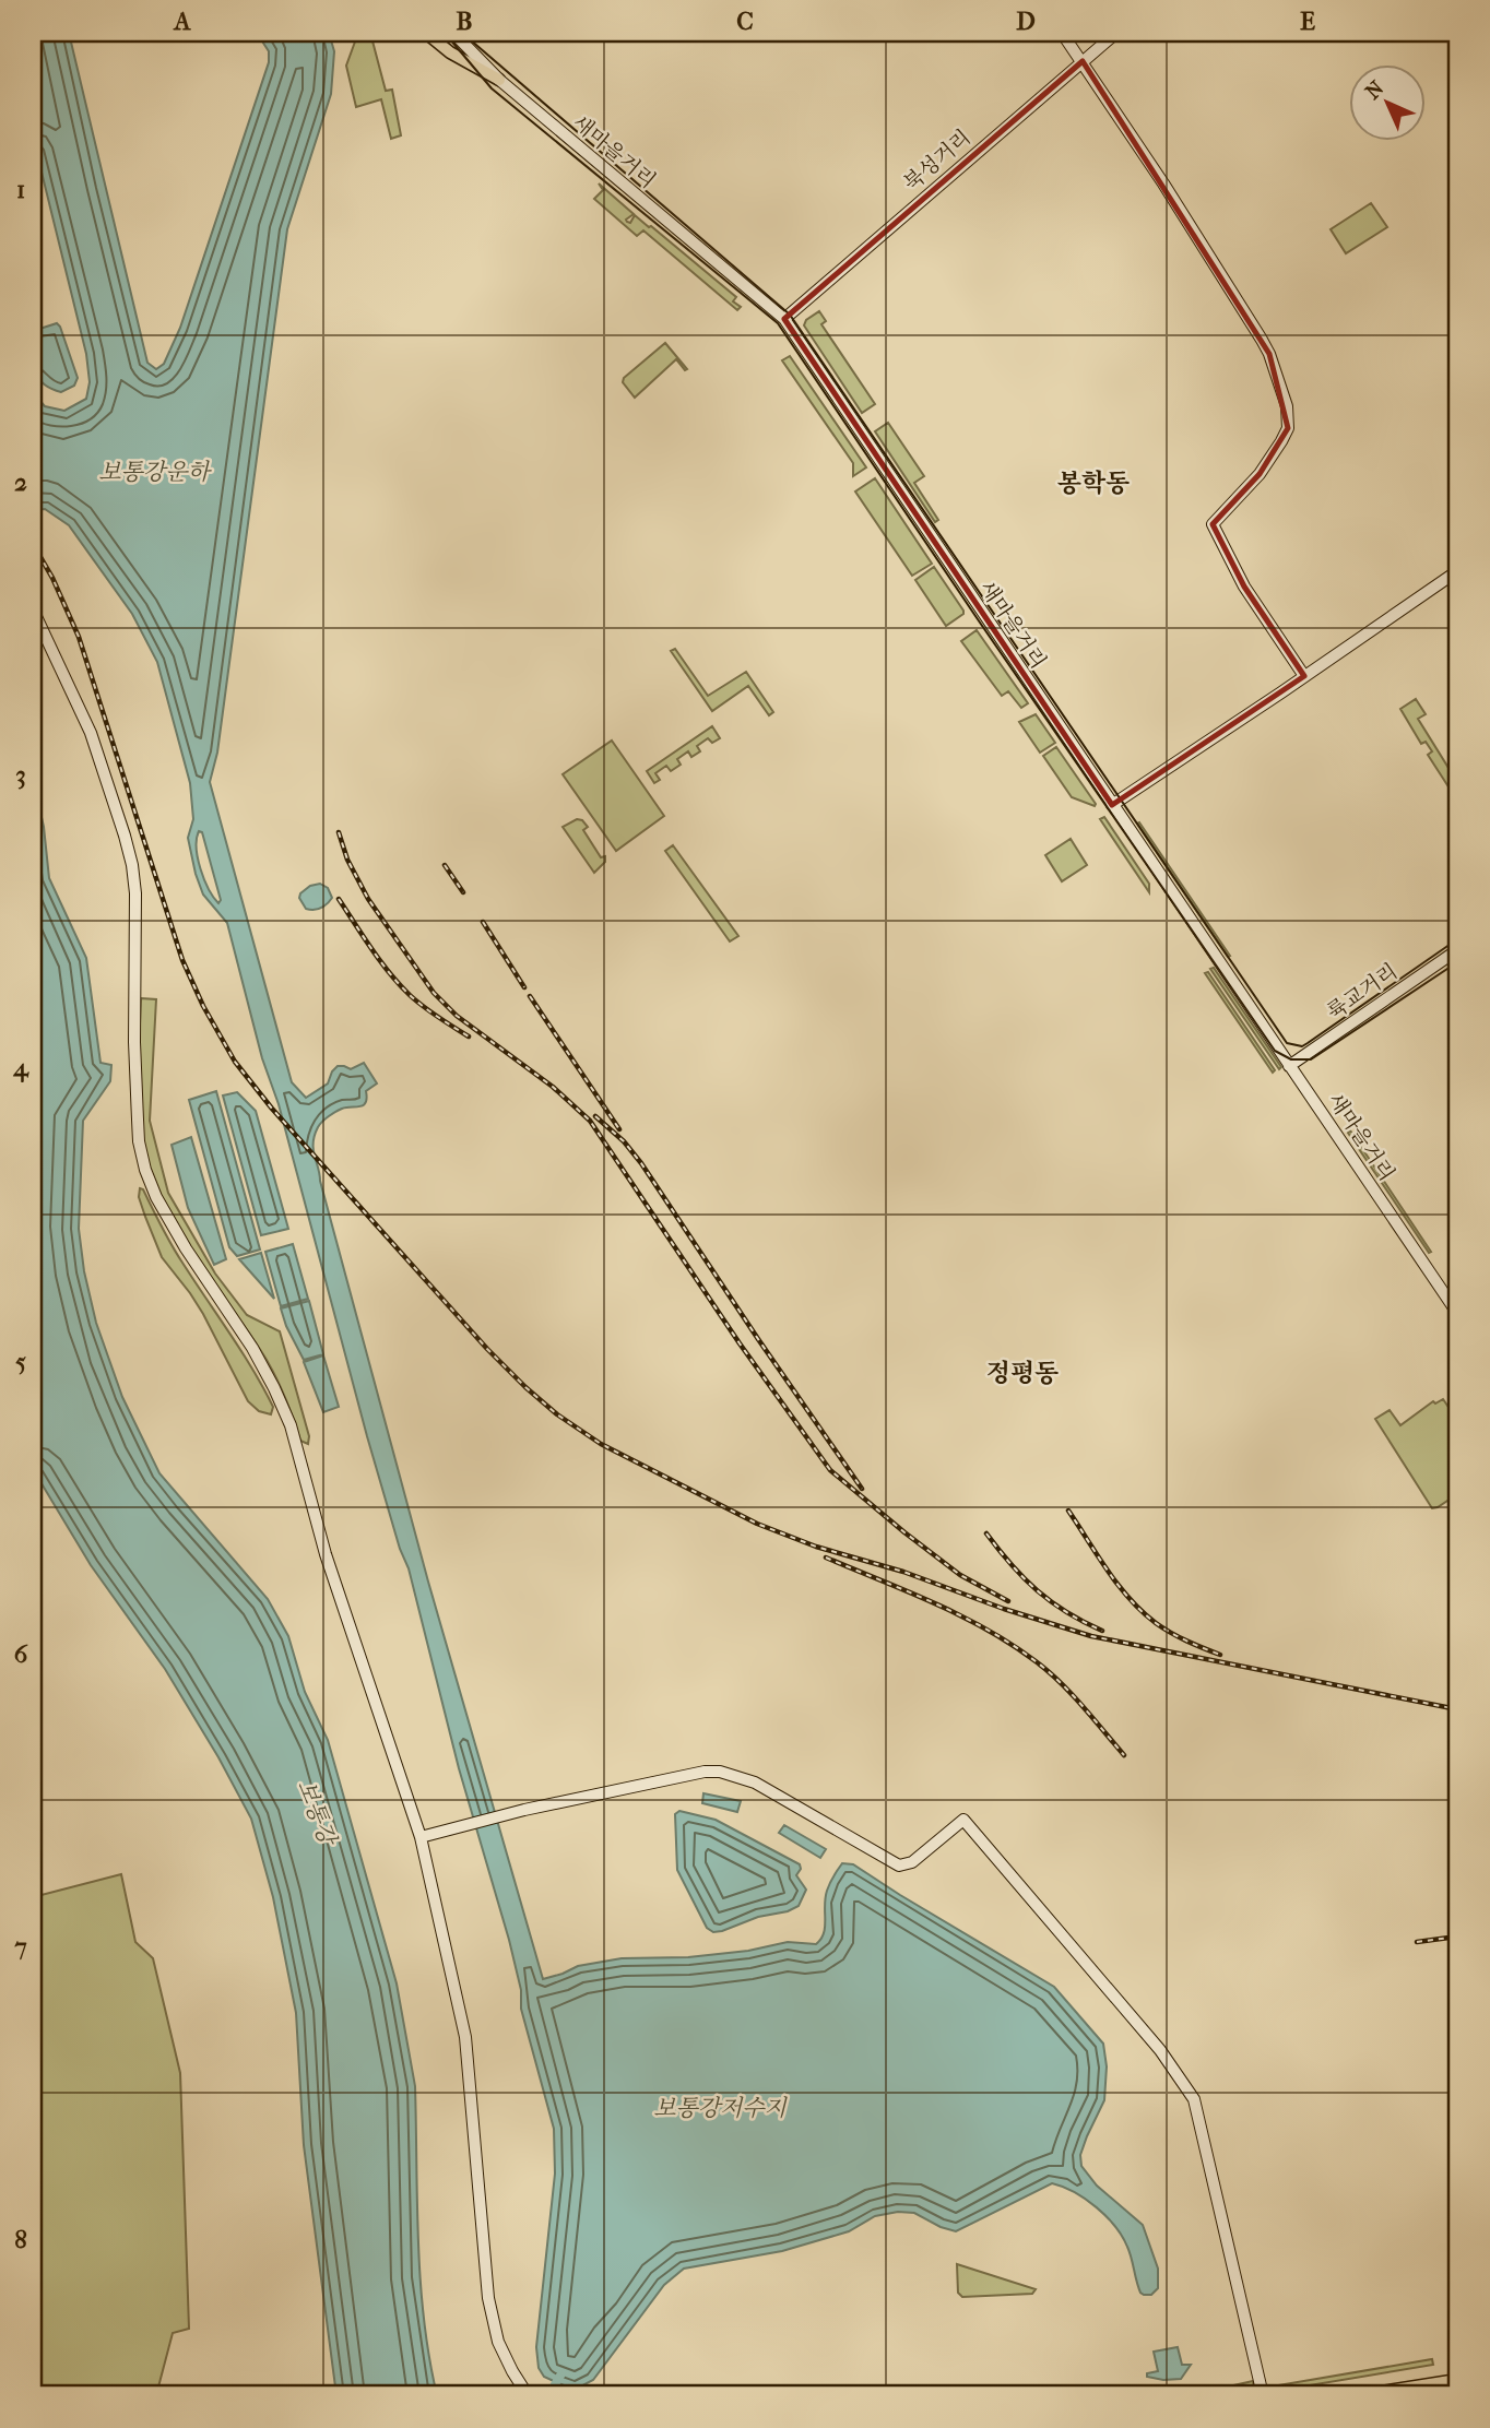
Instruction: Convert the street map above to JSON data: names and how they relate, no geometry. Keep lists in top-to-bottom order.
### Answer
{
  "streets": {
    "main road": ["새마을거리", "북성거리", "륙교거리"]
  },
  "crossings": [
    ["새마을거리", "북성거리"],
    ["새마을거리", "륙교거리"]
  ],
  "districts": ["봉학동", "정평동"],
  "water": ["보통강운하", "보통강", "보통강저수지"],
  "north": "top left",
  "grid": {
    "columns": [
      "A",
      "B",
      "C",
      "D",
      "E"
    ],
    "rows": [
      "1",
      "2",
      "3",
      "4",
      "5",
      "6",
      "7",
      "8"
    ]
  }
}
